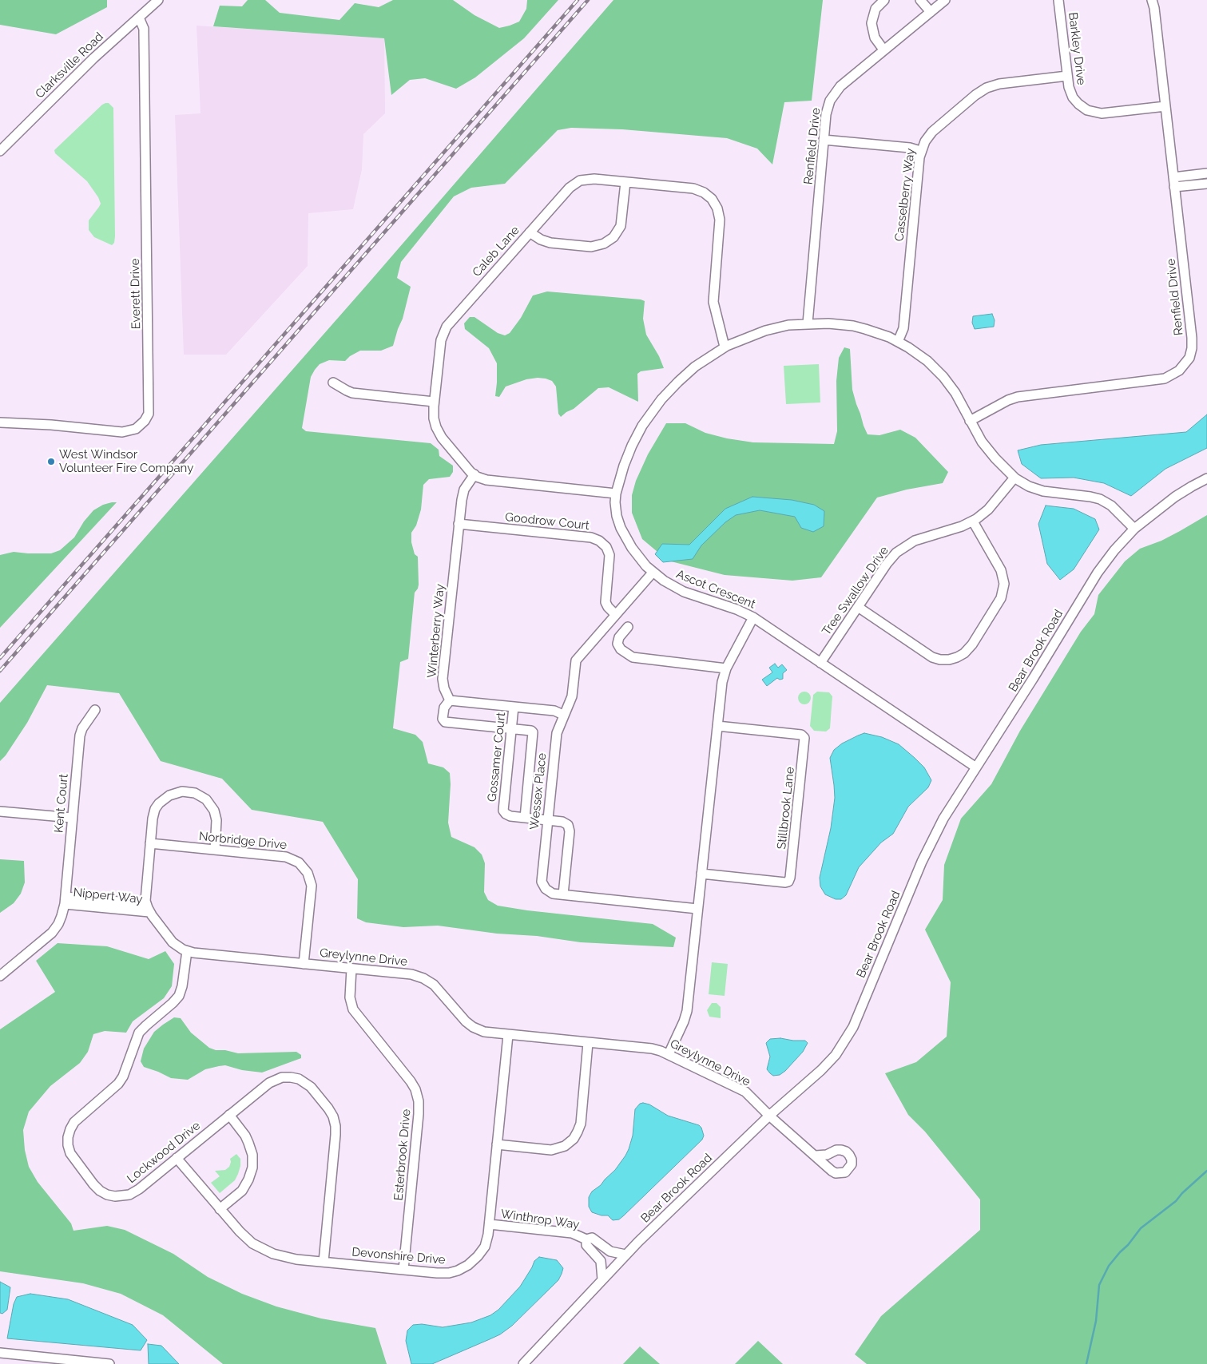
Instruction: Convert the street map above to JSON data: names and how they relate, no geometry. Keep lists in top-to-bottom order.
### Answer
{
  "streets": {
    "street": [
      "Barkley Drive",
      "Clarksville Road",
      "Renfield Drive",
      "Casselberry Way",
      "Caleb Lane",
      "Everett Drive",
      "Goodrow Court",
      "Ascot Crescent",
      "Tree Swallow Drive",
      "Winterberry Way",
      "Bear Brook Road",
      "Gossamer Court",
      "Wessex Place",
      "Kent Court",
      "Stillbrook Lane",
      "Norbridge Drive",
      "Nippert Way",
      "Greylynne Drive",
      "Lockwood Drive",
      "Esterbrook Drive",
      "Winthrop Way",
      "Devonshire Drive"
    ]
  },
  "crossings": [
    ["Barkley Drive", "Renfield Drive"],
    ["Barkley Drive", "Casselberry Way"],
    ["Clarksville Road", "Everett Drive"],
    ["Renfield Drive", "Ascot Crescent"],
    ["Casselberry Way", "Ascot Crescent"],
    ["Caleb Lane", "Ascot Crescent"],
    ["Caleb Lane", "Winterberry Way"],
    ["Goodrow Court", "Winterberry Way"],
    ["Goodrow Court", "Wessex Place"],
    ["Ascot Crescent", "Tree Swallow Drive"],
    ["Ascot Crescent", "Bear Brook Road"],
    ["Ascot Crescent", "Wessex Place"],
    ["Bear Brook Road", "Greylynne Drive"],
    ["Bear Brook Road", "Winthrop Way"],
    ["Gossamer Court", "Wessex Place"],
    ["Kent Court", "Nippert Way"],
    ["Norbridge Drive", "Greylynne Drive"],
    ["Nippert Way", "Greylynne Drive"],
    ["Greylynne Drive", "Lockwood Drive"],
    ["Greylynne Drive", "Esterbrook Drive"],
    ["Greylynne Drive", "Devonshire Drive"],
    ["Lockwood Drive", "Devonshire Drive"],
    ["Esterbrook Drive", "Devonshire Drive"],
    ["Winthrop Way", "Devonshire Drive"]
  ],
  "places": ["West Windsor Volunteer Fire Company"]
}
